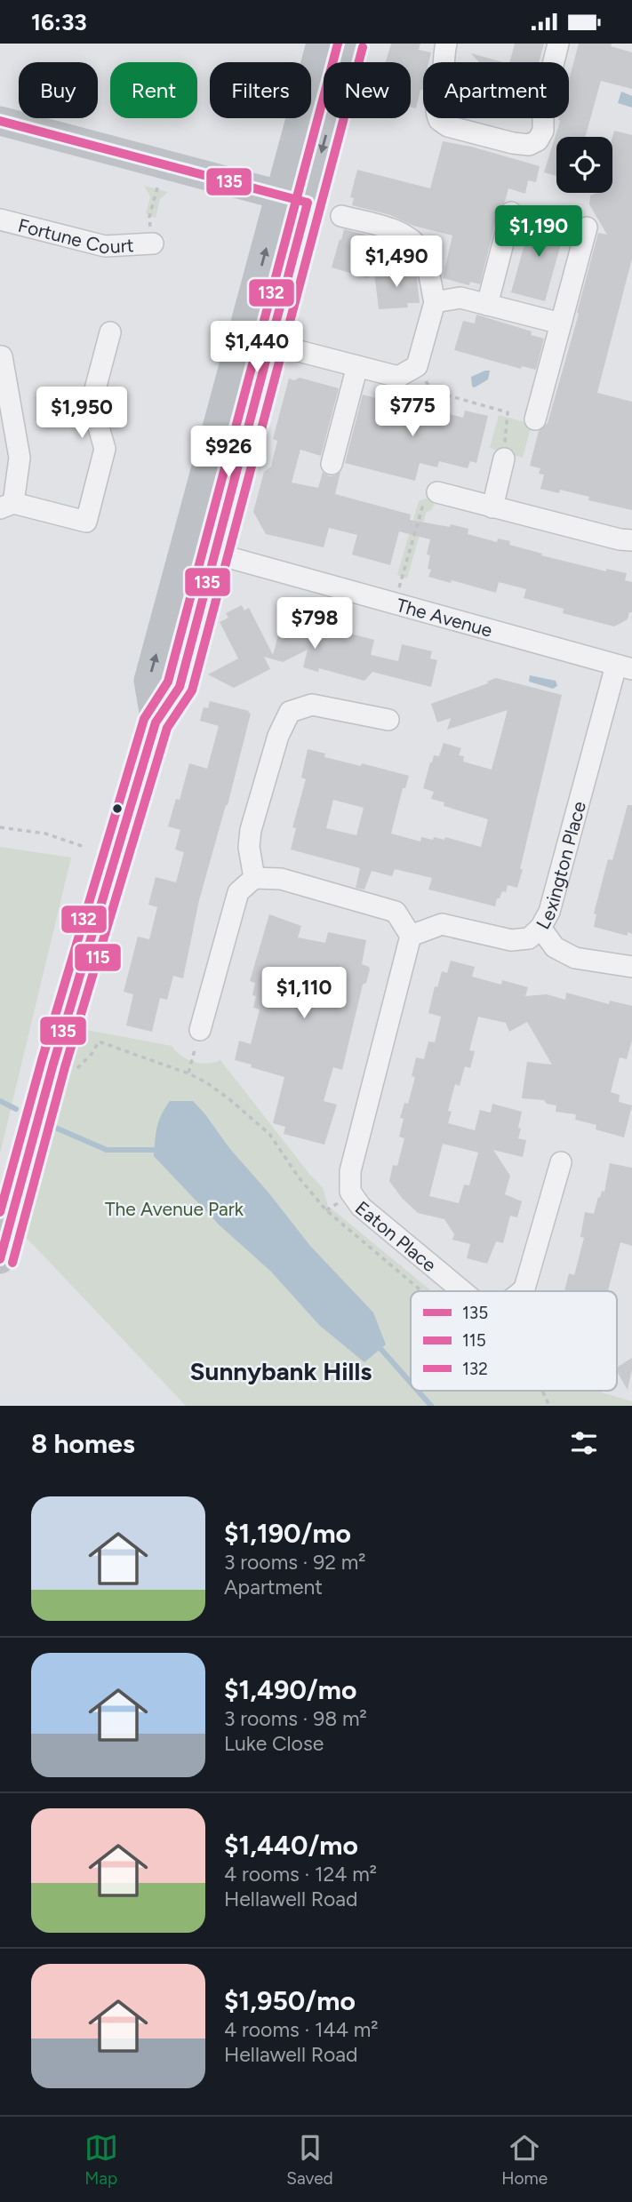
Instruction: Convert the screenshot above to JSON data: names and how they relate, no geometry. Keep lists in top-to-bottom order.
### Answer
{
  "streets": {
    "street": [
      "Fortune Court",
      "The Avenue",
      "Lexington Place",
      "Eaton Place"
    ]
  },
  "crossings": [
    ["The Avenue", "Lexington Place"],
    ["Lexington Place", "Eaton Place"]
  ],
  "districts": ["Sunnybank Hills"],
  "parks": ["The Avenue Park"],
  "lines": ["transit line 132", "transit line 115", "transit line 135"],
  "legend": ["135", "115", "132"],
  "page": {
    "status": "16:33",
    "chip": [
      "Buy",
      "Rent",
      "Filters",
      "New",
      "Apartment"
    ],
    "price": [
      "$1,190",
      "$1,490",
      "$1,440",
      "$775",
      "$1,950",
      "$926",
      "$798",
      "$1,110"
    ],
    "heading": "8 homes",
    "list": [
      {
        "name": "$1,190/mo",
        "note": "3 rooms · 92 m² · Apartment"
      },
      {
        "name": "$1,490/mo",
        "note": "3 rooms · 98 m² · Luke Close"
      },
      {
        "name": "$1,440/mo",
        "note": "4 rooms · 124 m² · Hellawell Road"
      },
      {
        "name": "$1,950/mo",
        "note": "4 rooms · 144 m² · Hellawell Road"
      }
    ],
    "tabs": ["Map", "Saved", "Home"]
  }
}
